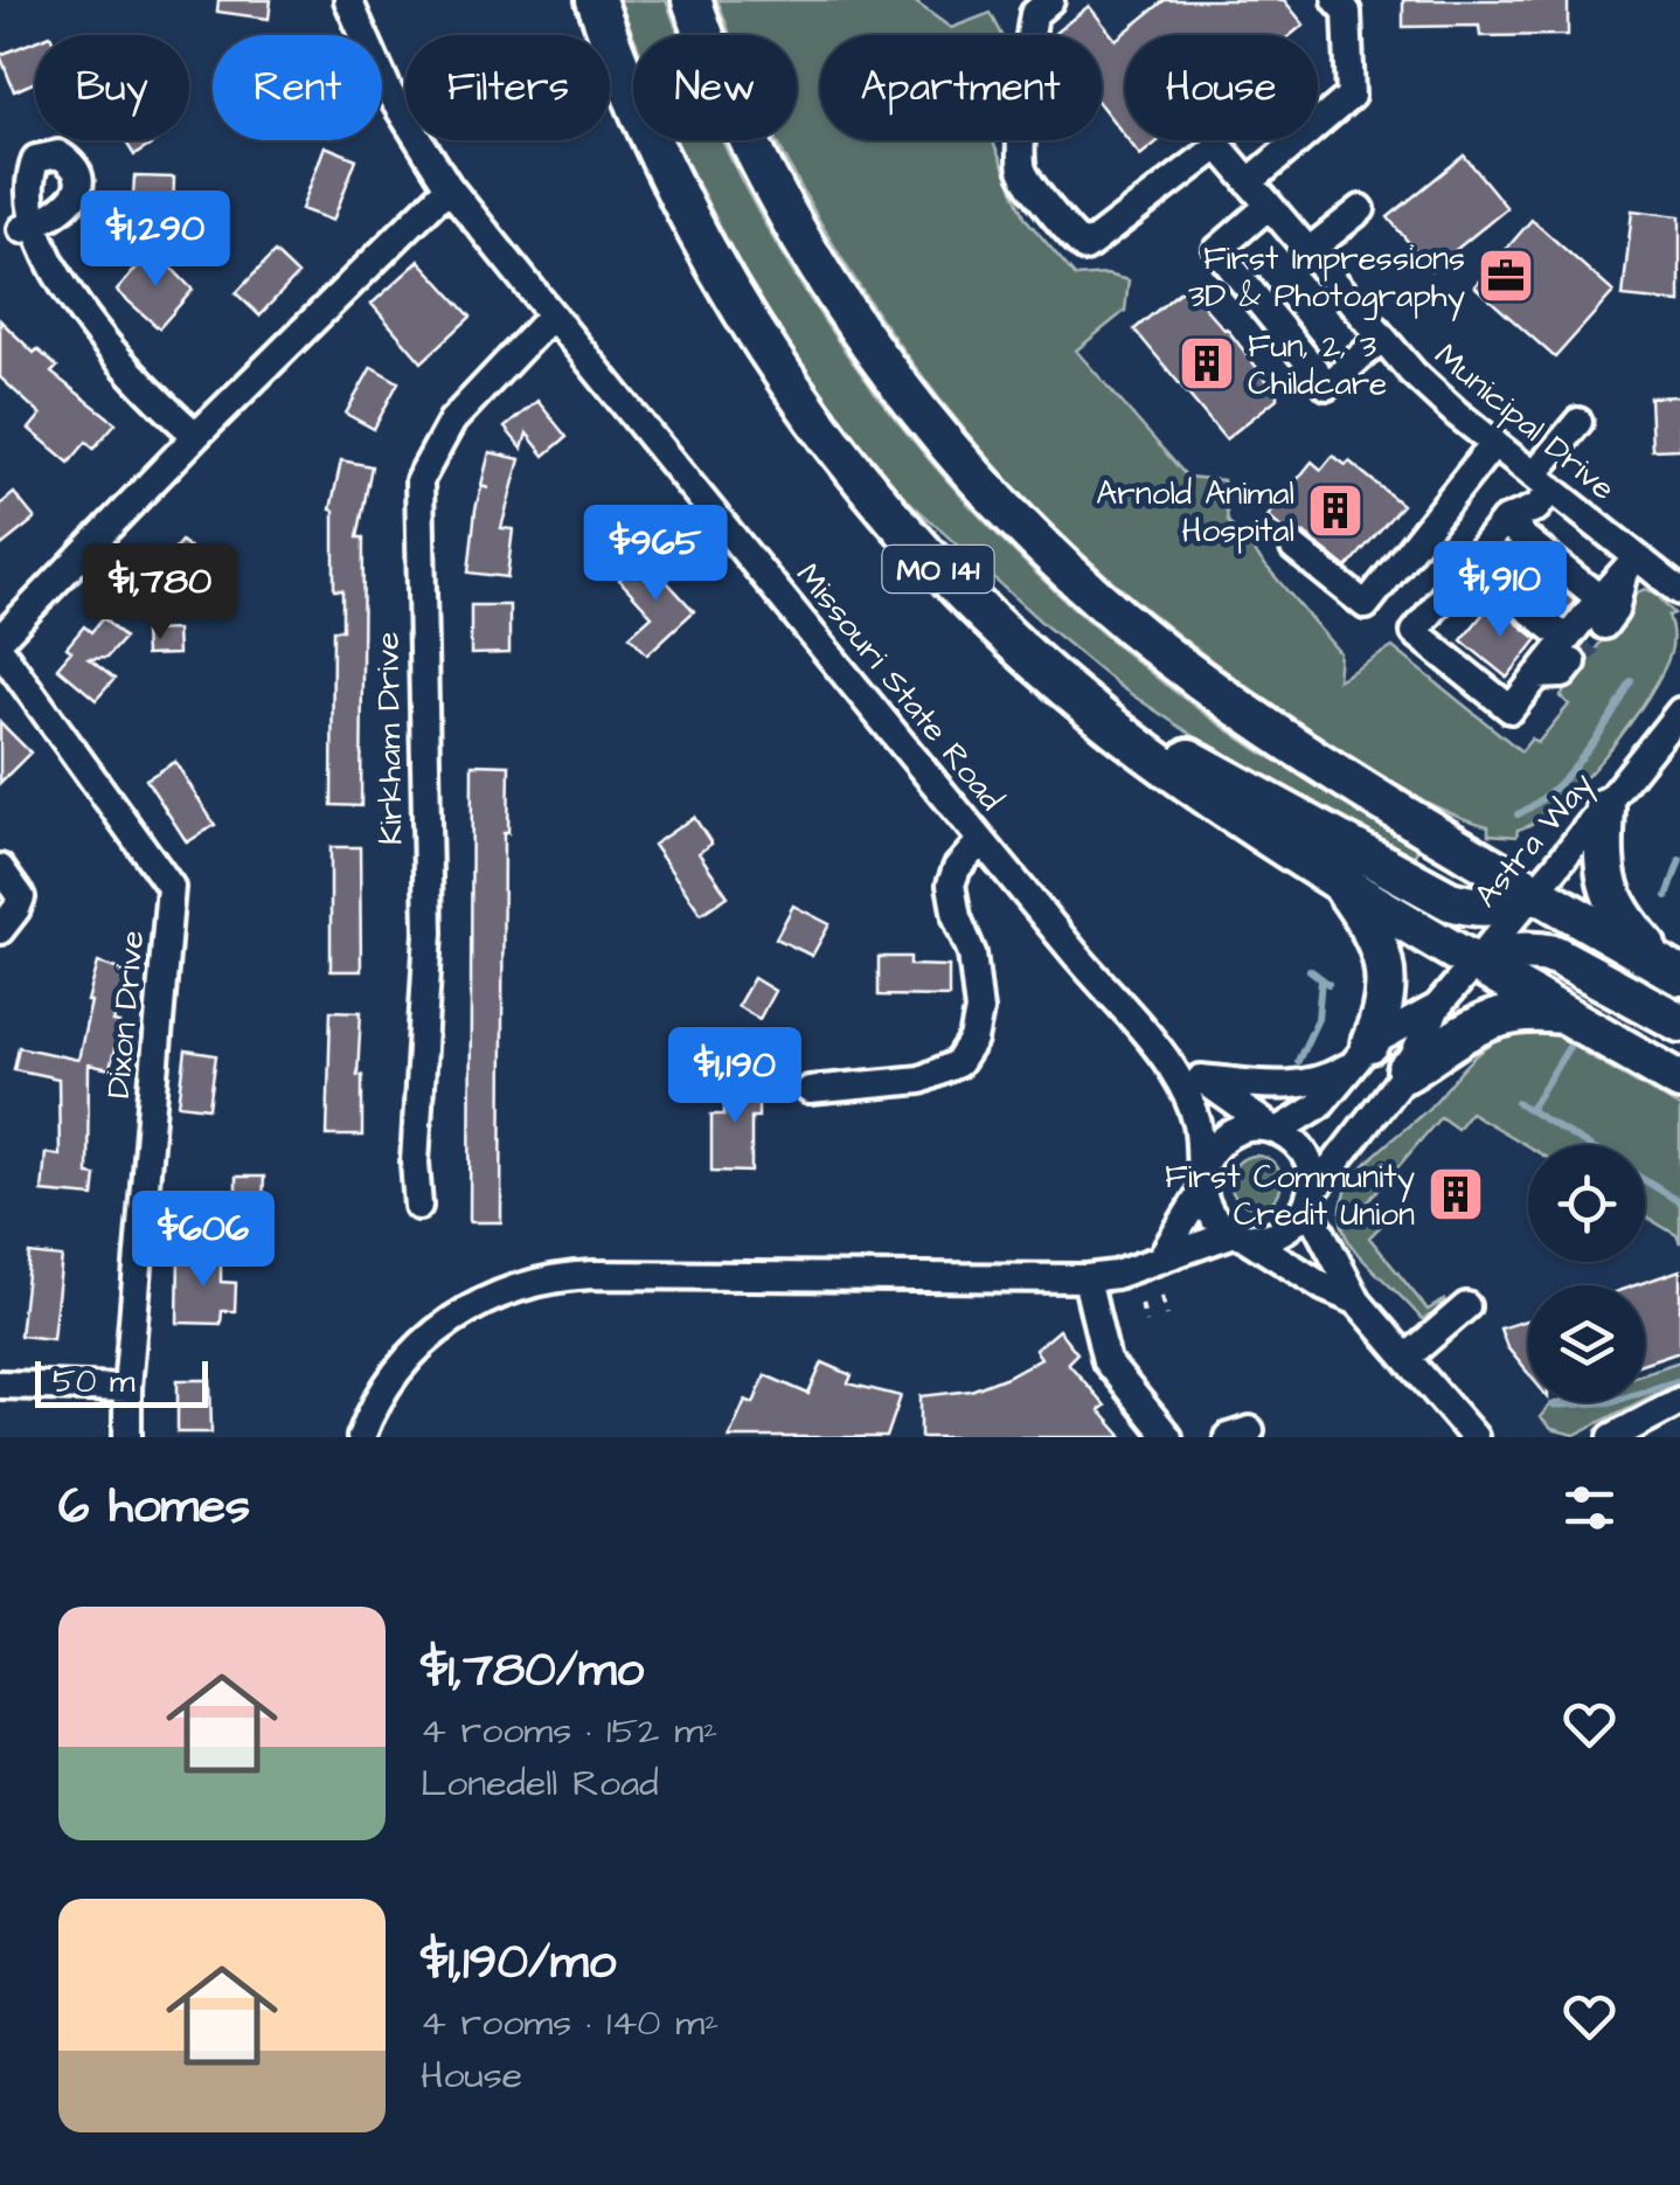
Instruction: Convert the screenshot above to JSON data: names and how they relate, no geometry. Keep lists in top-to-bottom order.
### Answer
{
  "streets": {
    "highway": ["MO 141"],
    "street": [
      "Municipal Drive",
      "Missouri State Road",
      "Kirkham Drive",
      "Astra Way",
      "Dixon Drive"
    ]
  },
  "crossings": [
    ["MO 141", "Astra Way"],
    ["Missouri State Road", "Kirkham Drive"],
    ["Missouri State Road", "Astra Way"]
  ],
  "places": {
    "office": ["First Impressions 3D & Photography"],
    "building": ["Fun, 2, 3 Childcare", "Arnold Animal Hospital", "First Community Credit Union"]
  },
  "scale_bar": "50 m",
  "page": {
    "chip": [
      "Buy",
      "Rent",
      "Filters",
      "New",
      "Apartment",
      "House"
    ],
    "price": [
      "$1,290",
      "$965",
      "$1,910",
      "$1,780",
      "$1,190",
      "$606"
    ],
    "scale": "50 m",
    "heading": "6 homes",
    "list": [
      {
        "name": "$1,780/mo",
        "note": "4 rooms · 152 m² · Lonedell Road"
      },
      {
        "name": "$1,190/mo",
        "note": "4 rooms · 140 m² · House"
      }
    ]
  }
}
